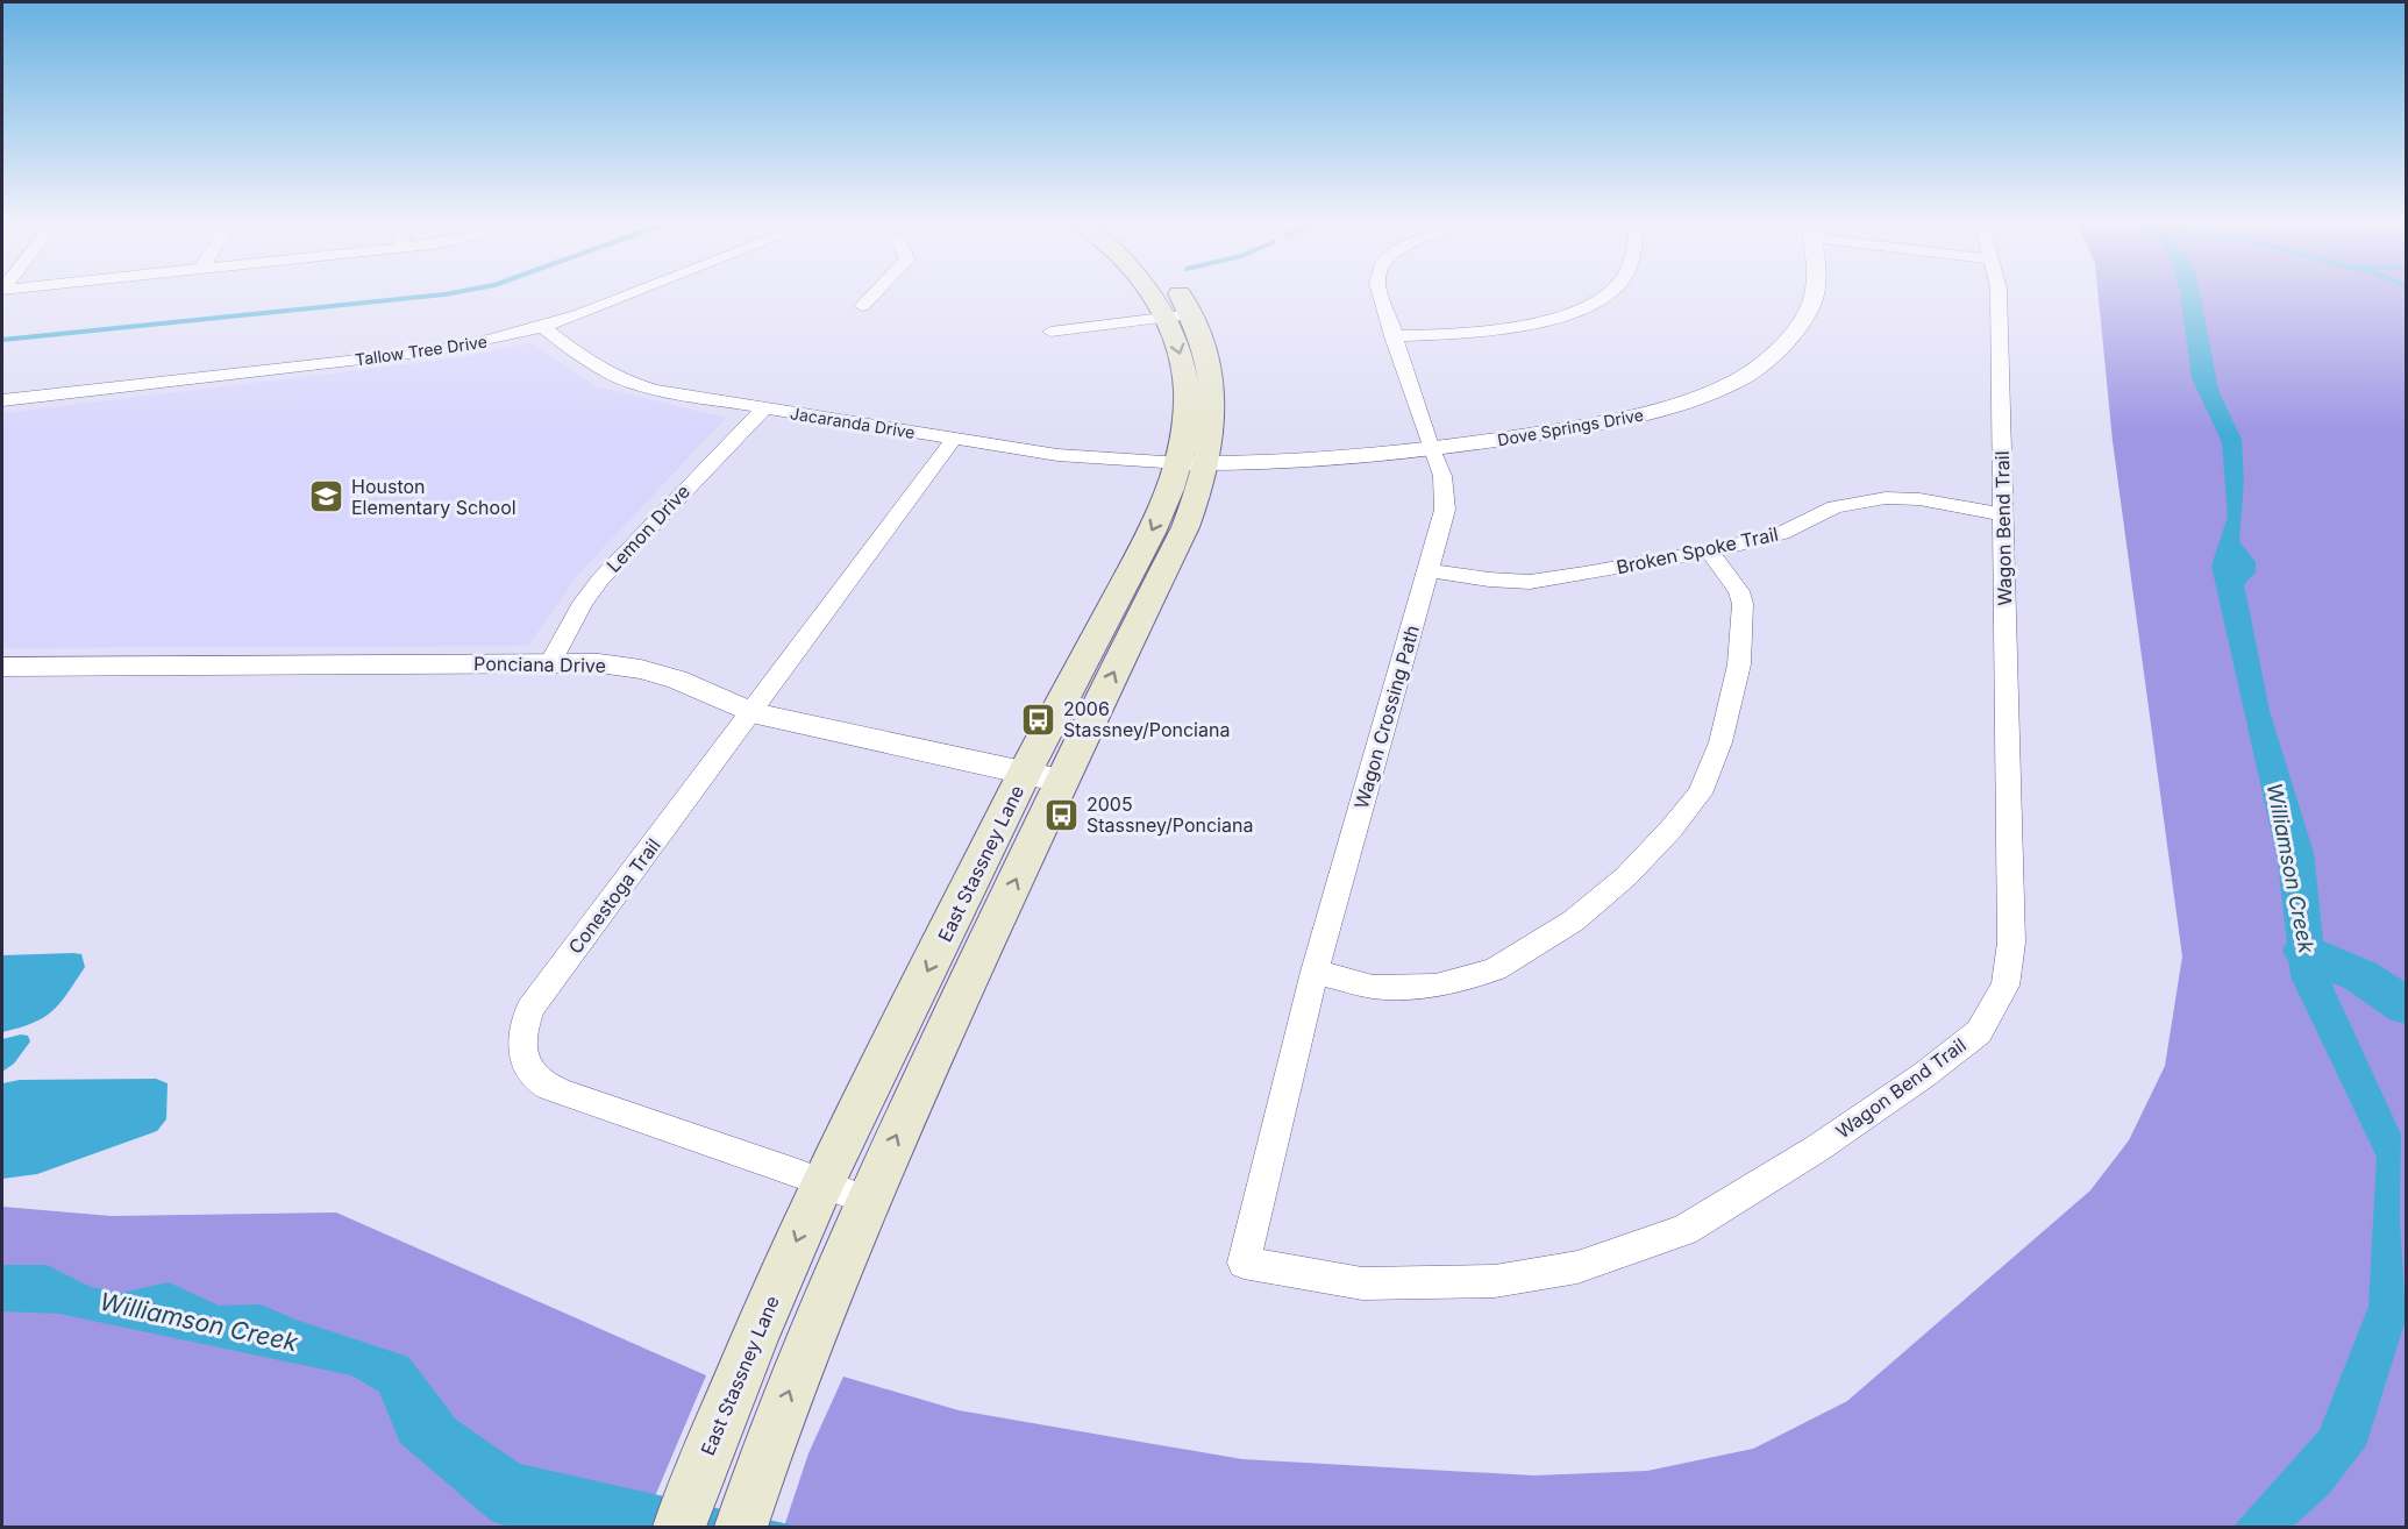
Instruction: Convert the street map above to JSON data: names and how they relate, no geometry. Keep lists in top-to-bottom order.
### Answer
{
  "streets": {
    "main road": ["East Stassney Lane"],
    "street": [
      "Tallow Tree Drive",
      "Jacaranda Drive",
      "Dove Springs Drive",
      "Lemon Drive",
      "Wagon Bend Trail",
      "Broken Spoke Trail",
      "Ponciana Drive",
      "Wagon Crossing Path",
      "Conestoga Trail"
    ]
  },
  "crossings": [
    ["Tallow Tree Drive", "Jacaranda Drive"],
    ["Jacaranda Drive", "Dove Springs Drive"],
    ["Jacaranda Drive", "Lemon Drive"],
    ["Jacaranda Drive", "East Stassney Lane"],
    ["Jacaranda Drive", "Conestoga Trail"],
    ["Dove Springs Drive", "Wagon Crossing Path"],
    ["Dove Springs Drive", "East Stassney Lane"],
    ["Lemon Drive", "Ponciana Drive"],
    ["Wagon Bend Trail", "Broken Spoke Trail"],
    ["Wagon Bend Trail", "Wagon Crossing Path"],
    ["Broken Spoke Trail", "Wagon Crossing Path"],
    ["Ponciana Drive", "East Stassney Lane"],
    ["Ponciana Drive", "Conestoga Trail"],
    ["East Stassney Lane", "Conestoga Trail"]
  ],
  "water": ["Williamson Creek"],
  "places": {
    "school or university": ["Houston Elementary School"],
    "bus stop": ["2006 Stassney/Ponciana", "2005 Stassney/Ponciana"]
  }
}
